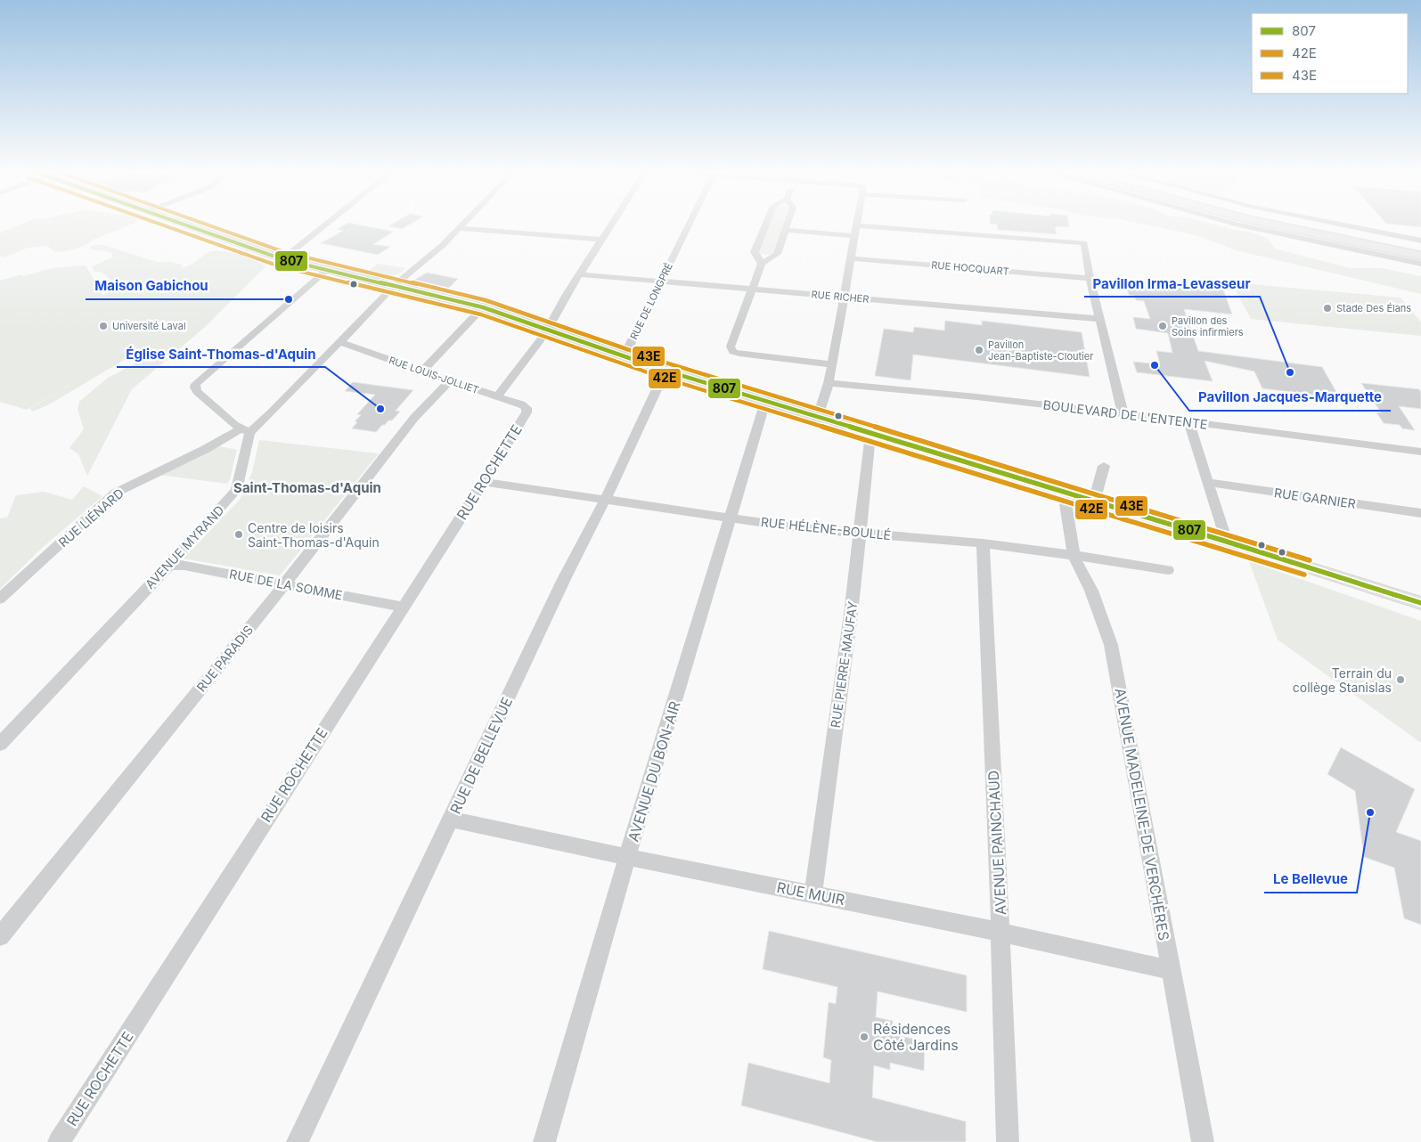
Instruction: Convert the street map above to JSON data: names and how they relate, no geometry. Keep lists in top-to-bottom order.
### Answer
{
  "streets": {
    "street": [
      "RUE HOCQUART",
      "RUE RICHER",
      "RUE DE LONGPRÉ",
      "RUE LOUIS-JOLLIET",
      "BOULEVARD DE L'ENTENTE",
      "RUE ROCHETTE",
      "RUE GARNIER",
      "RUE LIÉNARD",
      "RUE HÉLÈNE-BOULLÉ",
      "AVENUE MYRAND",
      "RUE DE LA SOMME",
      "RUE PARADIS",
      "RUE PIERRE-MAUFAY",
      "RUE DE BELLEVUE",
      "AVENUE DU BON-AIR",
      "AVENUE MADELEINE-DE VERCHÈRES",
      "AVENUE PAINCHAUD",
      "RUE MUIR"
    ]
  },
  "crossings": [
    ["RUE RICHER", "RUE DE LONGPRÉ"],
    ["RUE LOUIS-JOLLIET", "RUE ROCHETTE"],
    ["RUE LOUIS-JOLLIET", "RUE PARADIS"],
    ["RUE ROCHETTE", "RUE HÉLÈNE-BOULLÉ"],
    ["RUE ROCHETTE", "RUE DE LA SOMME"],
    ["RUE LIÉNARD", "AVENUE MYRAND"],
    ["RUE HÉLÈNE-BOULLÉ", "RUE PIERRE-MAUFAY"],
    ["RUE HÉLÈNE-BOULLÉ", "RUE DE BELLEVUE"],
    ["RUE HÉLÈNE-BOULLÉ", "AVENUE DU BON-AIR"],
    ["RUE HÉLÈNE-BOULLÉ", "AVENUE MADELEINE-DE VERCHÈRES"],
    ["RUE HÉLÈNE-BOULLÉ", "AVENUE PAINCHAUD"],
    ["AVENUE MYRAND", "RUE DE LA SOMME"],
    ["RUE DE LA SOMME", "RUE PARADIS"],
    ["RUE PIERRE-MAUFAY", "RUE MUIR"],
    ["RUE DE BELLEVUE", "RUE MUIR"],
    ["AVENUE DU BON-AIR", "RUE MUIR"],
    ["AVENUE MADELEINE-DE VERCHÈRES", "RUE MUIR"],
    ["AVENUE PAINCHAUD", "RUE MUIR"]
  ],
  "districts": ["Saint-Thomas-d'Aquin"],
  "places": [
    "Maison Gabichou",
    "Stade Des Élans",
    "Université Laval",
    "Pavillon des Soins infirmiers",
    "Pavillon Jean-Baptiste-Cloutier",
    "Pavillon Jacques-Marquette",
    "Pavillon Irma-Levasseur",
    "Église Saint-Thomas-d'Aquin",
    "Centre de loisirs Saint-Thomas-d'Aquin",
    "Terrain du collège Stanislas",
    "Le Bellevue",
    "Résidences Côté Jardins"
  ],
  "lines": ["transit line 807", "transit line 42E", "transit line 43E"],
  "legend": ["807", "42E", "43E"]
}
